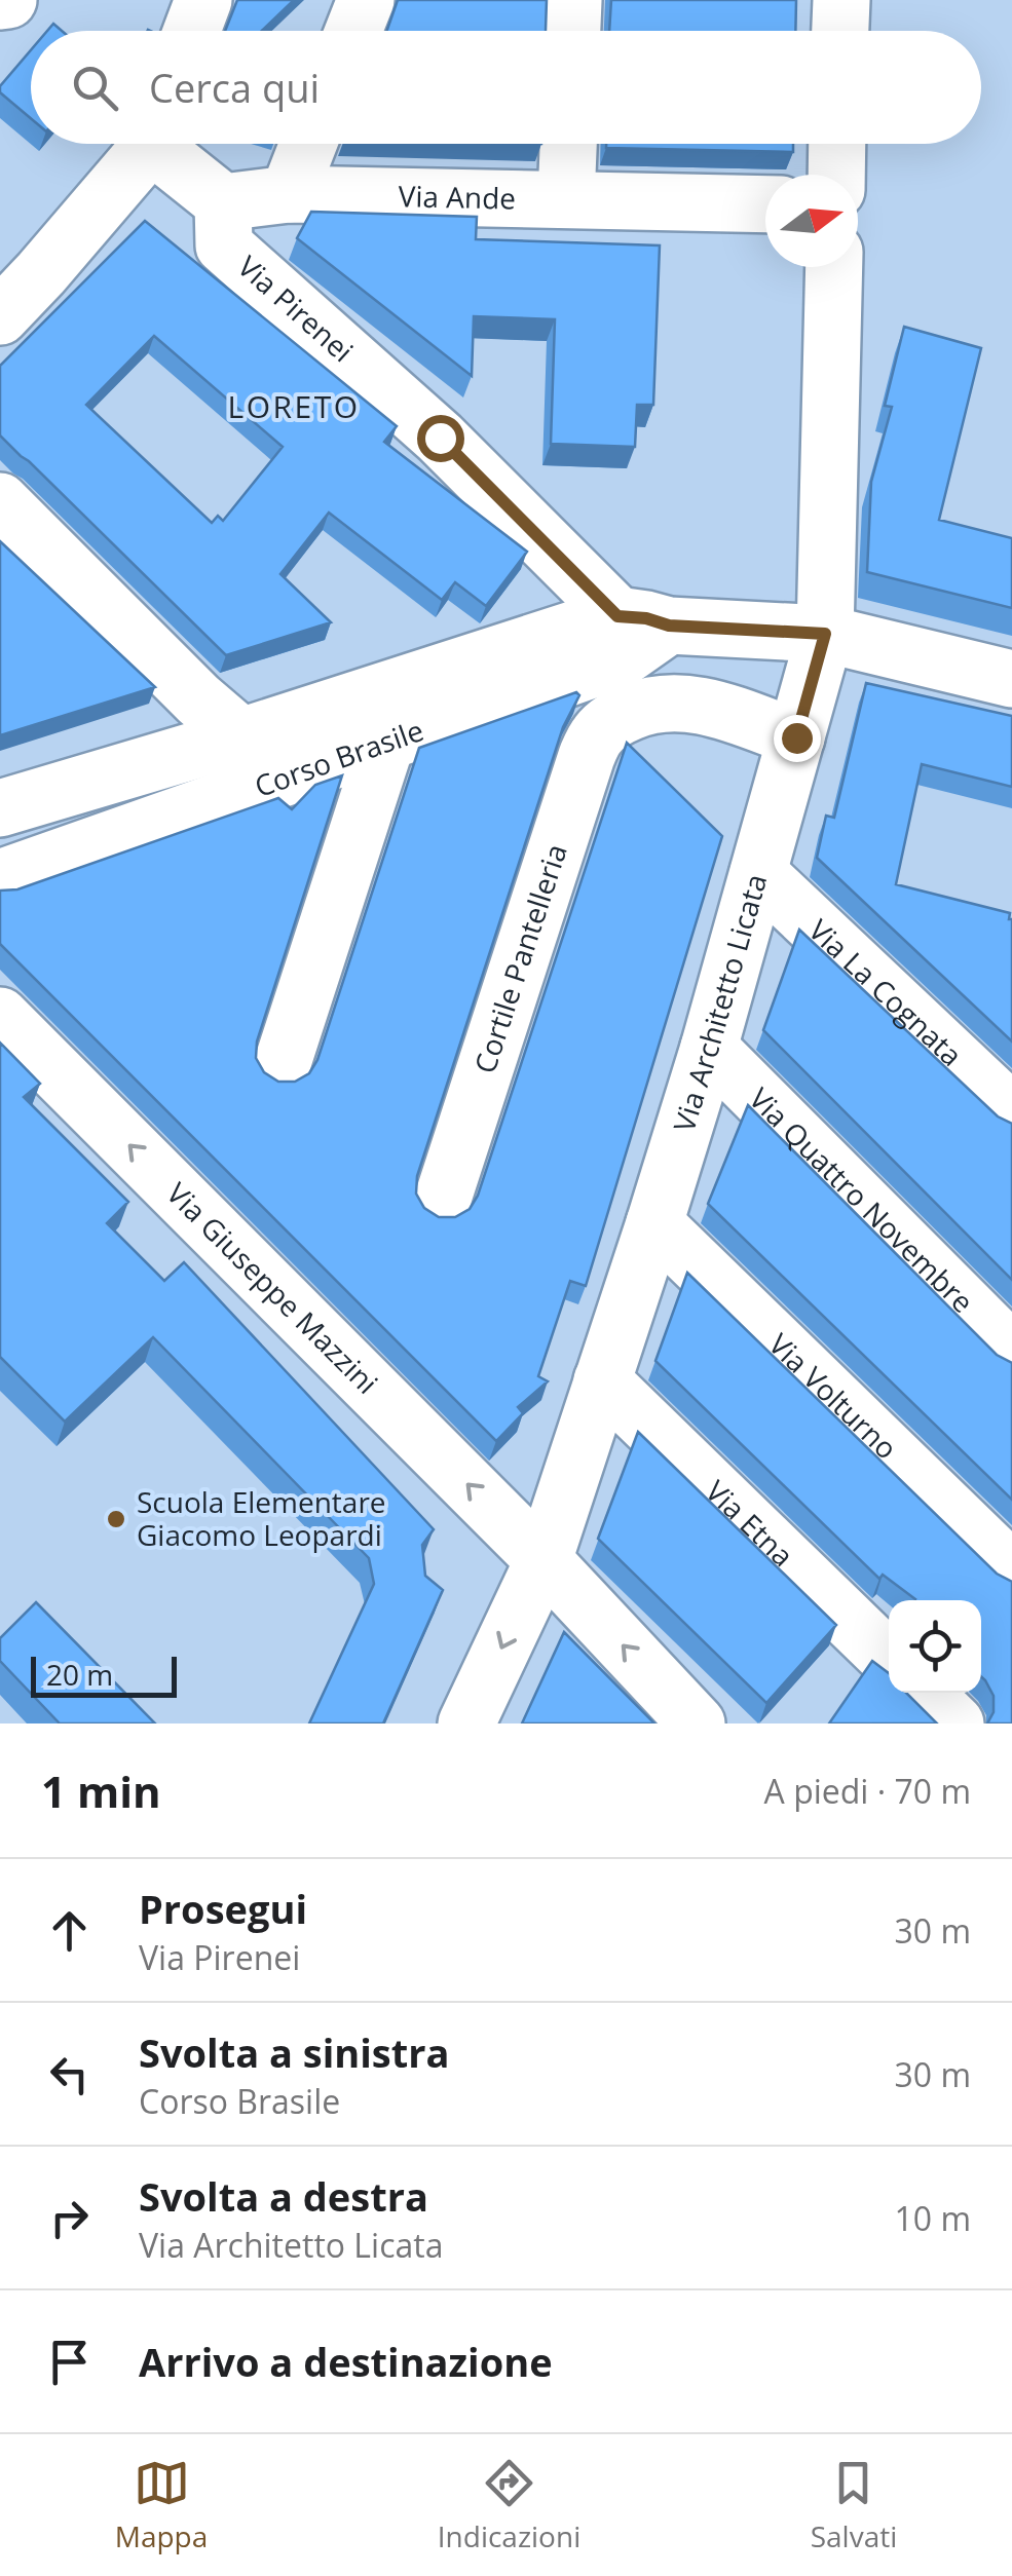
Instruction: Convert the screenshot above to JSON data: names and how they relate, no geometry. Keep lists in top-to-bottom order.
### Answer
{
  "streets": {
    "street": [
      "Via Ande",
      "Via Pirenei",
      "Corso Brasile",
      "Cortile Pantelleria",
      "Via La Cognata",
      "Via Architetto Licata",
      "Via Quattro Novembre",
      "Via Giuseppe Mazzini",
      "Via Volturno",
      "Via Etna"
    ]
  },
  "crossings": [
    ["Via Ande", "Via Pirenei"],
    ["Via Pirenei", "Corso Brasile"],
    ["Corso Brasile", "Via Architetto Licata"],
    ["Cortile Pantelleria", "Via Architetto Licata"],
    ["Via La Cognata", "Via Architetto Licata"],
    ["Via Architetto Licata", "Via Quattro Novembre"],
    ["Via Architetto Licata", "Via Giuseppe Mazzini"],
    ["Via Architetto Licata", "Via Volturno"],
    ["Via Architetto Licata", "Via Etna"]
  ],
  "one_way": ["Via Giuseppe Mazzini"],
  "districts": ["LORETO"],
  "places": ["Scuola Elementare Giacomo Leopardi"],
  "scale_bar": "20 m",
  "north": "right",
  "page": {
    "search": "Cerca qui",
    "scale": "20 m",
    "heading": ["1 min", "A piedi · 70 m"],
    "list": [
      ["Prosegui", "Via Pirenei", "30 m"],
      ["Svolta a sinistra", "Corso Brasile", "30 m"],
      ["Svolta a destra", "Via Architetto Licata", "10 m"],
      "Arrivo a destinazione"
    ],
    "nav": ["Mappa", "Indicazioni", "Salvati"]
  }
}
